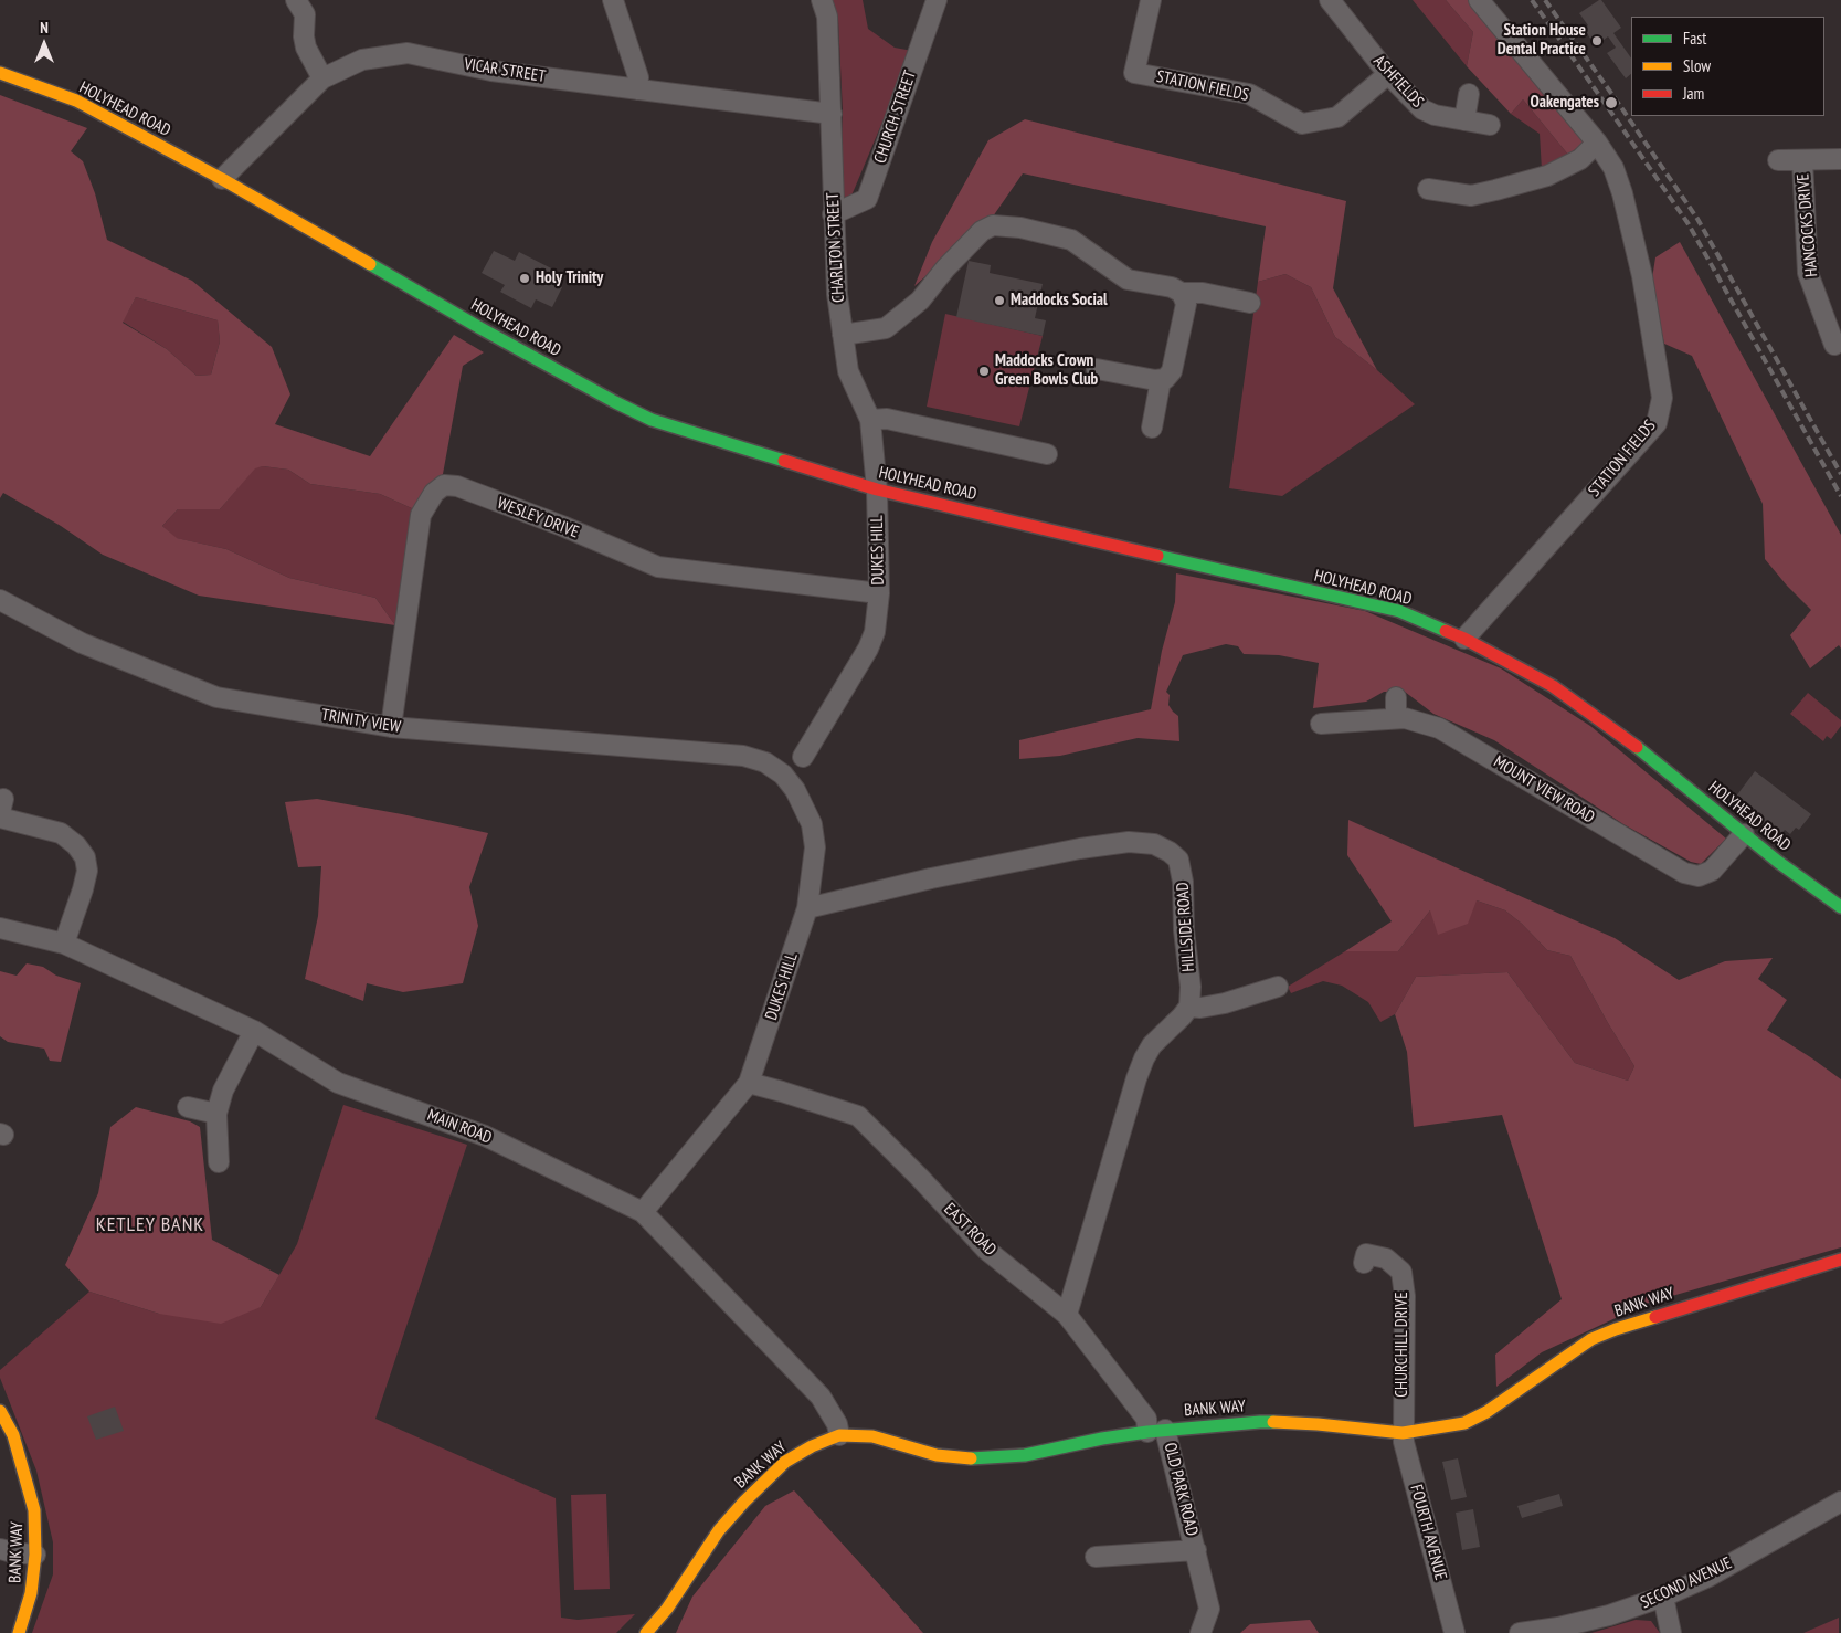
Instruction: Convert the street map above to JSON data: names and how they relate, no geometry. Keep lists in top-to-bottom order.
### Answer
{
  "streets": {
    "street": [
      "VICAR STREET",
      "ASHFIELDS",
      "STATION FIELDS",
      "HOLYHEAD ROAD",
      "CHURCH STREET",
      "HANCOCKS DRIVE",
      "CHARLTON STREET",
      "WESLEY DRIVE",
      "DUKES HILL",
      "TRINITY VIEW",
      "MOUNT VIEW ROAD",
      "HILLSIDE ROAD",
      "MAIN ROAD",
      "EAST ROAD",
      "BANK WAY",
      "CHURCHILL DRIVE",
      "OLD PARK ROAD",
      "FOURTH AVENUE",
      "SECOND AVENUE"
    ]
  },
  "crossings": [
    ["VICAR STREET", "HOLYHEAD ROAD"],
    ["VICAR STREET", "CHARLTON STREET"],
    ["ASHFIELDS", "STATION FIELDS"],
    ["STATION FIELDS", "HOLYHEAD ROAD"],
    ["HOLYHEAD ROAD", "CHARLTON STREET"],
    ["HOLYHEAD ROAD", "DUKES HILL"],
    ["HOLYHEAD ROAD", "MOUNT VIEW ROAD"],
    ["CHURCH STREET", "CHARLTON STREET"],
    ["CHARLTON STREET", "DUKES HILL"],
    ["WESLEY DRIVE", "DUKES HILL"],
    ["WESLEY DRIVE", "TRINITY VIEW"],
    ["DUKES HILL", "TRINITY VIEW"],
    ["DUKES HILL", "HILLSIDE ROAD"],
    ["DUKES HILL", "MAIN ROAD"],
    ["DUKES HILL", "EAST ROAD"],
    ["MAIN ROAD", "BANK WAY"],
    ["EAST ROAD", "BANK WAY"],
    ["EAST ROAD", "OLD PARK ROAD"],
    ["BANK WAY", "CHURCHILL DRIVE"],
    ["BANK WAY", "OLD PARK ROAD"],
    ["BANK WAY", "FOURTH AVENUE"],
    ["CHURCHILL DRIVE", "FOURTH AVENUE"]
  ],
  "districts": ["KETLEY BANK"],
  "places": [
    "Station House Dental Practice",
    "Oakengates",
    "Holy Trinity",
    "Maddocks Social",
    "Maddocks Crown Green Bowls Club"
  ],
  "legend": ["Fast", "Slow", "Jam"],
  "north": "top"
}
